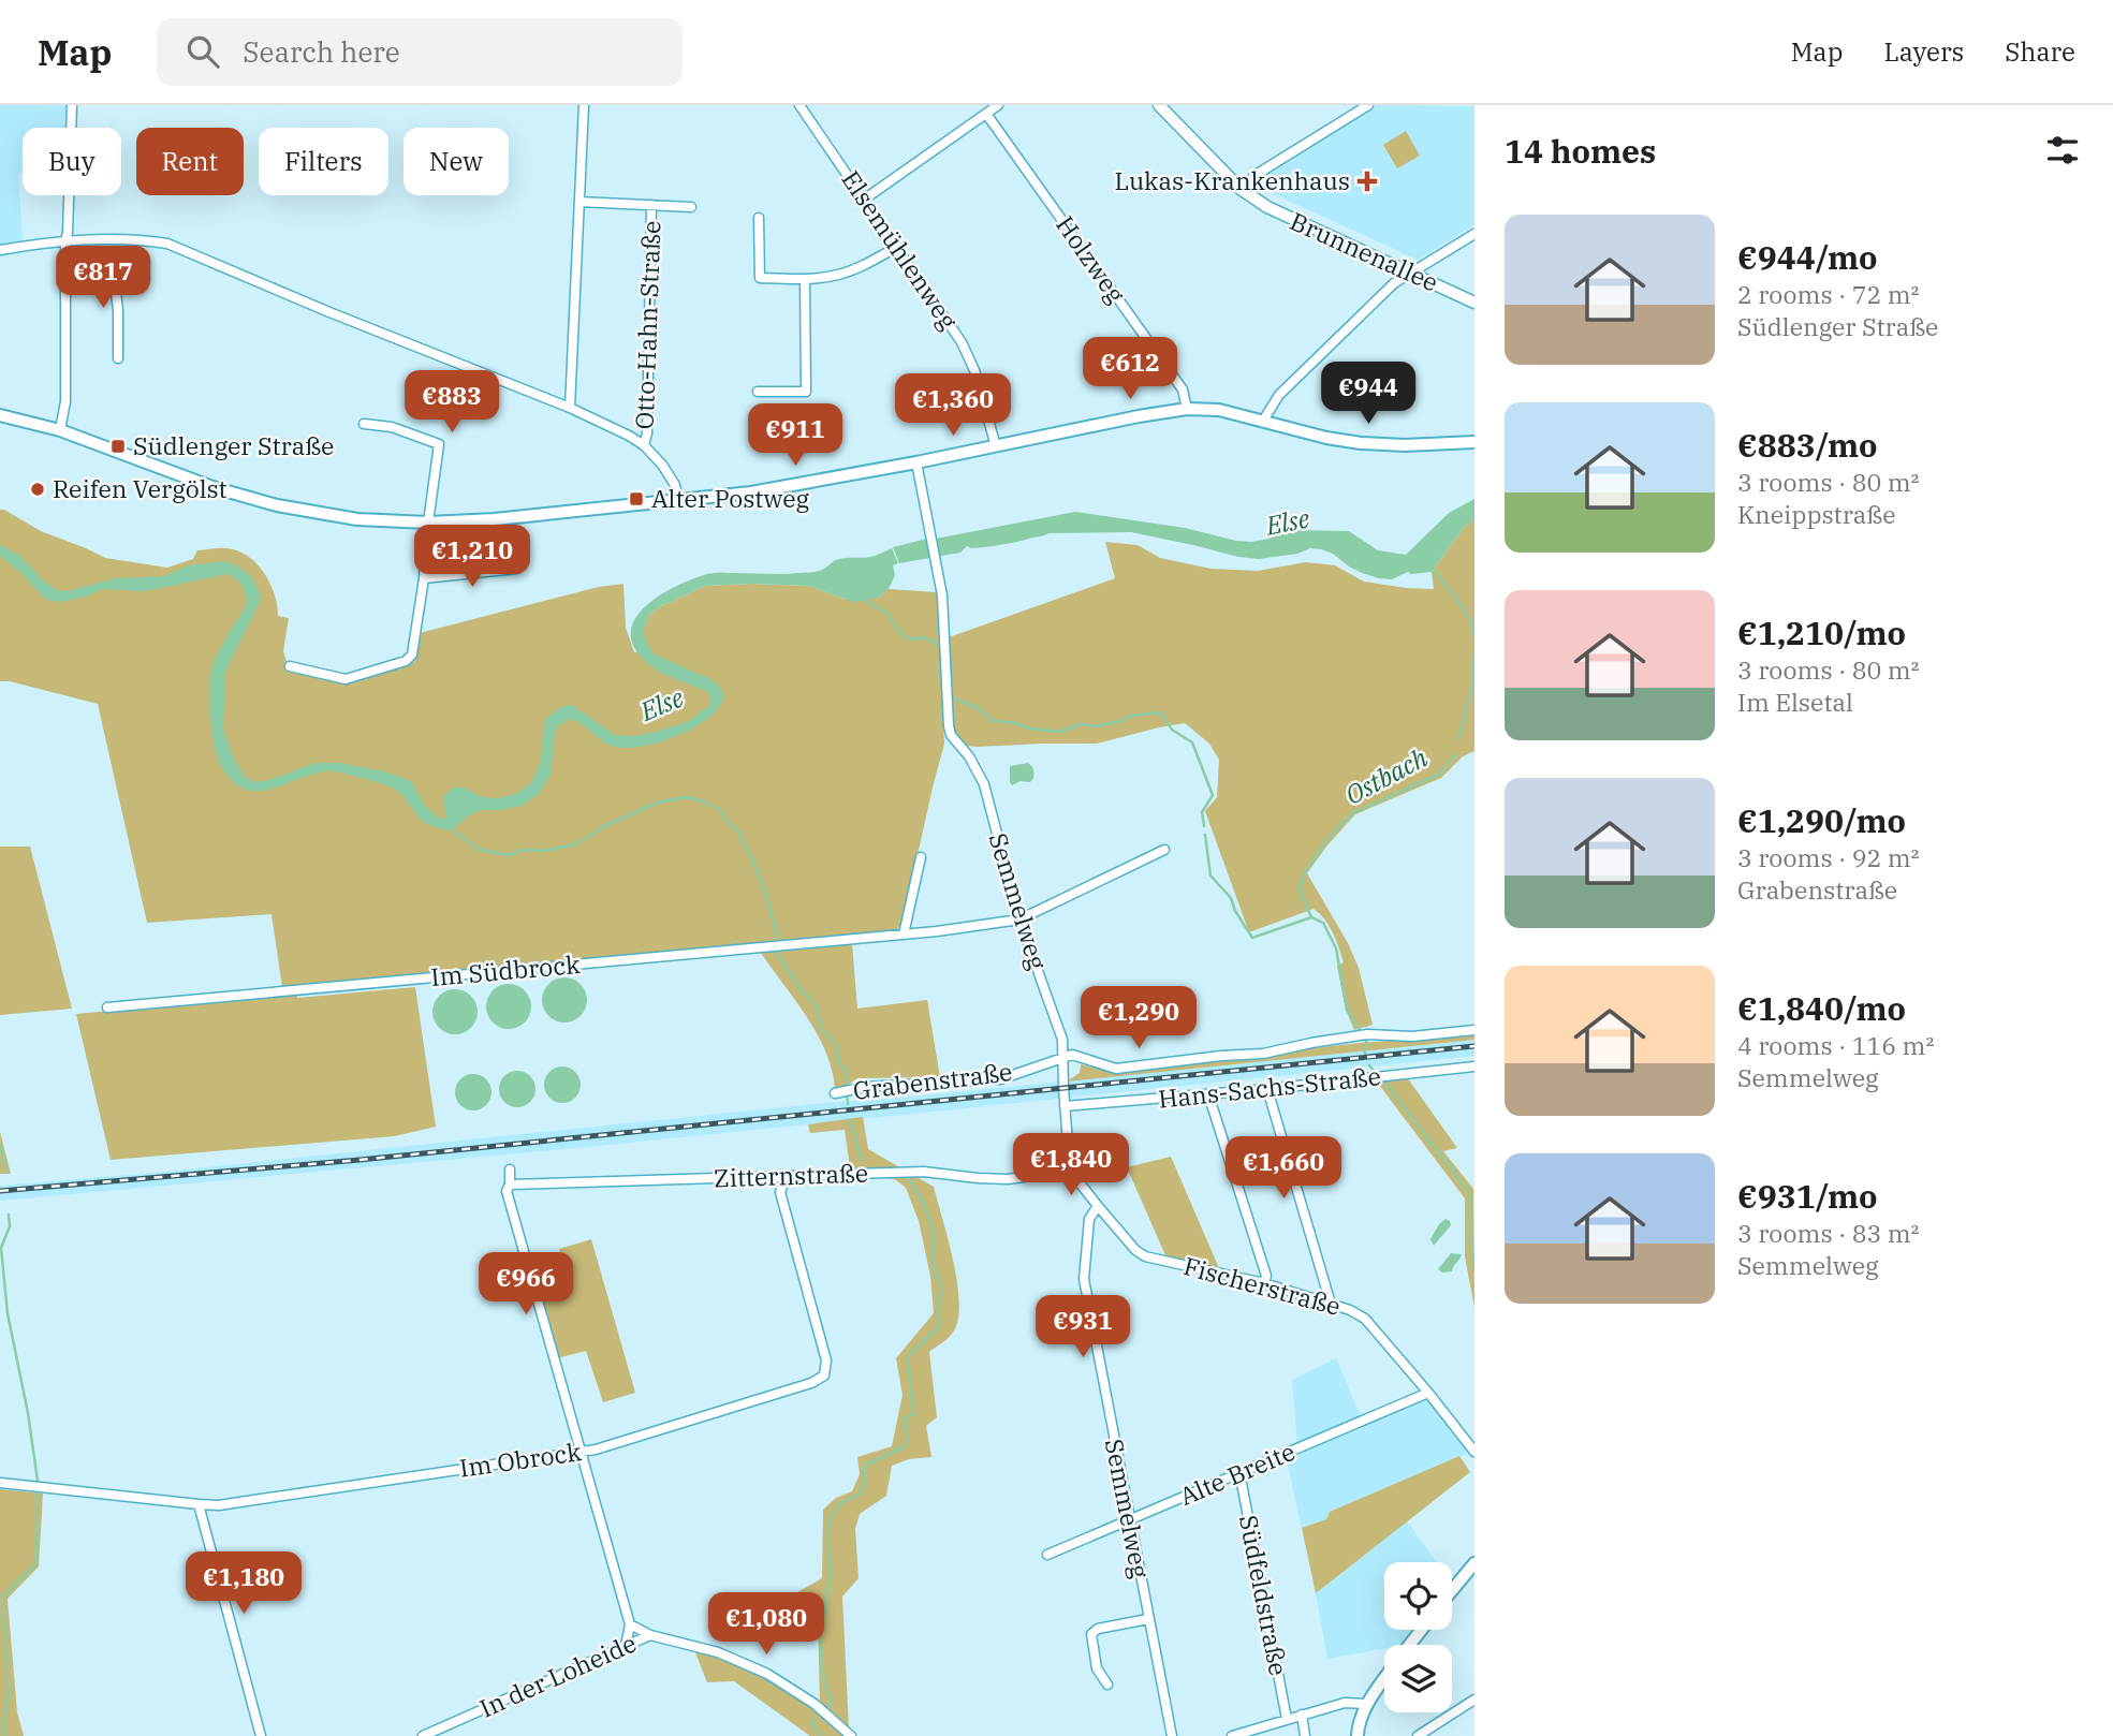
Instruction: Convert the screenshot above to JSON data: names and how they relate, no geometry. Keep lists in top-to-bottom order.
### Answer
{
  "streets": {
    "street": [
      "Elsemühlenweg",
      "Brunnenallee",
      "Holzweg",
      "Otto-Hahn-Straße",
      "Semmelweg",
      "Im Südbrock",
      "Grabenstraße",
      "Hans-Sachs-Straße",
      "Zitternstraße",
      "Fischerstraße",
      "Im Obrock",
      "Alte Breite",
      "Südfeldstraße",
      "In der Loheide"
    ]
  },
  "crossings": [
    ["Semmelweg", "Im Südbrock"],
    ["Semmelweg", "Grabenstraße"],
    ["Semmelweg", "Hans-Sachs-Straße"],
    ["Semmelweg", "Zitternstraße"],
    ["Semmelweg", "Fischerstraße"],
    ["Semmelweg", "Alte Breite"],
    ["Zitternstraße", "Im Obrock"],
    ["Fischerstraße", "Alte Breite"],
    ["Alte Breite", "Südfeldstraße"]
  ],
  "water": ["Else", "Ostbach"],
  "places": {
    "health": ["Lukas-Krankenhaus"],
    "transit": ["Südlenger Straße", "Alter Postweg"],
    "other": ["Reifen Vergölst"]
  },
  "page": {
    "header": "Map",
    "search": "Search here",
    "nav": ["Map", "Layers", "Share"],
    "heading": "14 homes",
    "chip": [
      "Buy",
      "Rent",
      "Filters",
      "New"
    ],
    "list": [
      {
        "name": "€944/mo",
        "note": "2 rooms · 72 m² · Südlenger Straße"
      },
      {
        "name": "€883/mo",
        "note": "3 rooms · 80 m² · Kneippstraße"
      },
      {
        "name": "€1,210/mo",
        "note": "3 rooms · 80 m² · Im Elsetal"
      },
      {
        "name": "€1,290/mo",
        "note": "3 rooms · 92 m² · Grabenstraße"
      },
      {
        "name": "€1,840/mo",
        "note": "4 rooms · 116 m² · Semmelweg"
      },
      {
        "name": "€931/mo",
        "note": "3 rooms · 83 m² · Semmelweg"
      }
    ],
    "price": [
      "€817",
      "€612",
      "€944",
      "€883",
      "€1,360",
      "€911",
      "€1,210",
      "€1,290",
      "€1,840",
      "€1,660",
      "€966",
      "€931",
      "€1,180",
      "€1,080"
    ]
  }
}
